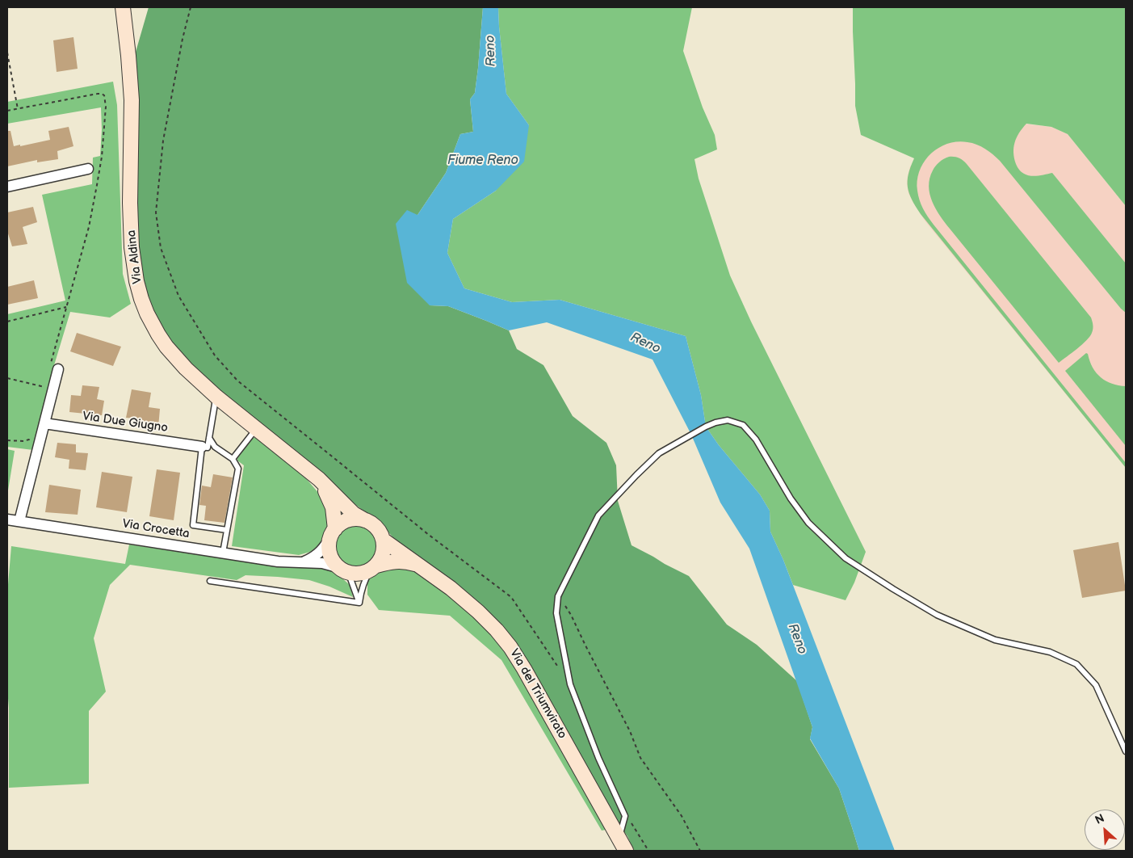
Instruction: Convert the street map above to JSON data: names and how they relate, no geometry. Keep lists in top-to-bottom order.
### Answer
{
  "streets": {
    "street": [
      "Via Aldina",
      "Via Due Giugno",
      "Via Crocetta",
      "Via del Triumvirato"
    ]
  },
  "crossings": [
    ["Via Aldina", "Via Crocetta"],
    ["Via Aldina", "Via del Triumvirato"],
    ["Via Crocetta", "Via del Triumvirato"]
  ],
  "water": ["Reno", "Fiume Reno"],
  "north": "top left"
}
